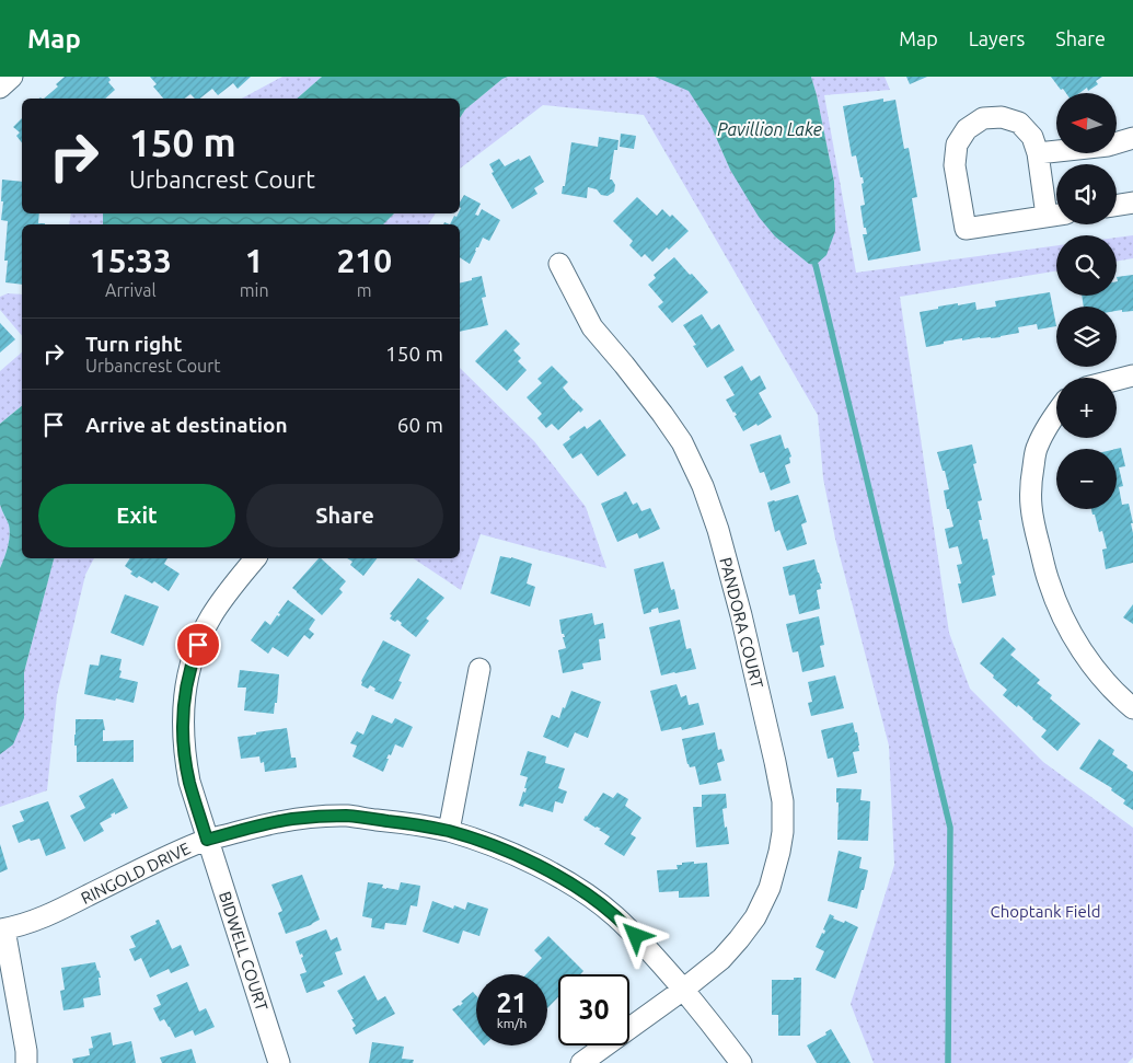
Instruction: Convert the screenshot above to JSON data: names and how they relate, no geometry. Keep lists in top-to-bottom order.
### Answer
{
  "streets": {
    "street": ["PANDORA COURT", "RINGOLD DRIVE", "BIDWELL COURT"]
  },
  "crossings": [
    ["PANDORA COURT", "RINGOLD DRIVE"],
    ["RINGOLD DRIVE", "BIDWELL COURT"]
  ],
  "water": ["Pavillion Lake"],
  "parks": ["Choptank Field"],
  "north": "left",
  "page": {
    "header": "Map",
    "nav": ["Map", "Layers", "Share"],
    "map_buttons": ["+", "−"],
    "turn": ["150 m", "Urbancrest Court"],
    "eta": [
      "15:33",
      "Arrival",
      "1",
      "min",
      "210",
      "m"
    ],
    "list": [
      {
        "name": "Turn right",
        "note": "Urbancrest Court",
        "value": "150 m"
      },
      {
        "name": "Arrive at destination",
        "value": "60 m"
      }
    ],
    "buttons": ["Exit", "Share"],
    "speed": "21 km/h",
    "limit": "30"
  }
}
